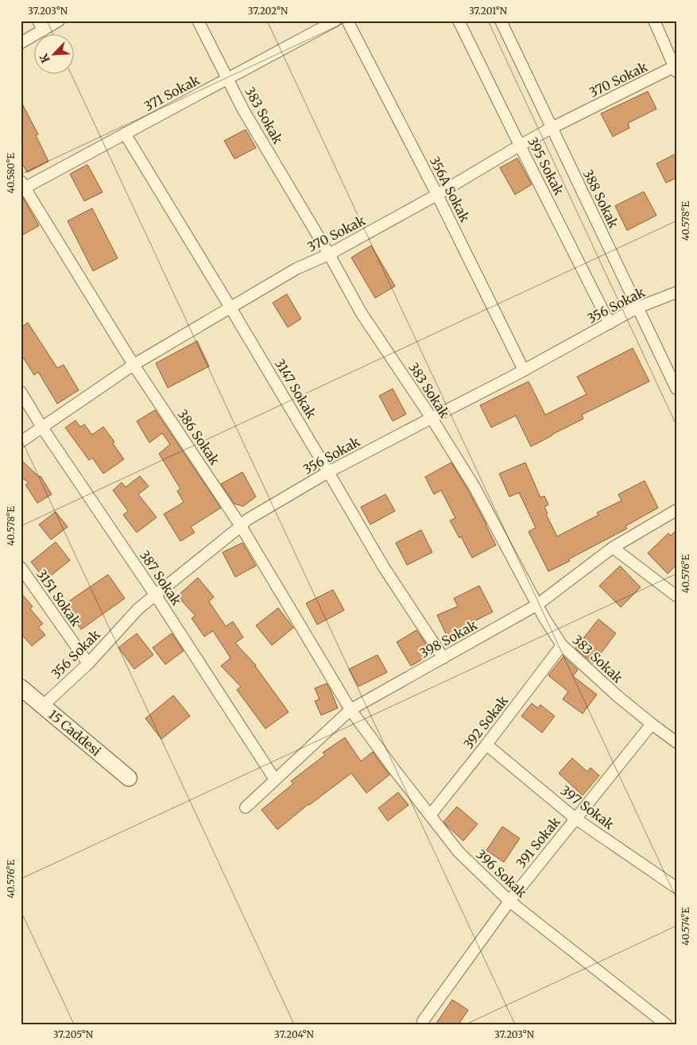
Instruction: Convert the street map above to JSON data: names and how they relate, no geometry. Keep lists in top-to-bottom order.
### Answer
{
  "streets": {
    "street": [
      "370 Sokak",
      "371 Sokak",
      "383 Sokak",
      "395 Sokak",
      "356A Sokak",
      "388 Sokak",
      "356 Sokak",
      "3147 Sokak",
      "386 Sokak",
      "387 Sokak",
      "3151 Sokak",
      "398 Sokak",
      "392 Sokak",
      "15 Caddesi",
      "397 Sokak",
      "391 Sokak",
      "396 Sokak"
    ]
  },
  "crossings": [
    ["370 Sokak", "383 Sokak"],
    ["370 Sokak", "395 Sokak"],
    ["370 Sokak", "356A Sokak"],
    ["370 Sokak", "388 Sokak"],
    ["370 Sokak", "3147 Sokak"],
    ["370 Sokak", "386 Sokak"],
    ["370 Sokak", "387 Sokak"],
    ["371 Sokak", "383 Sokak"],
    ["371 Sokak", "3147 Sokak"],
    ["371 Sokak", "386 Sokak"],
    ["383 Sokak", "356 Sokak"],
    ["383 Sokak", "398 Sokak"],
    ["383 Sokak", "392 Sokak"],
    ["383 Sokak", "391 Sokak"],
    ["395 Sokak", "356 Sokak"],
    ["356A Sokak", "356 Sokak"],
    ["388 Sokak", "356 Sokak"],
    ["356 Sokak", "3147 Sokak"],
    ["356 Sokak", "386 Sokak"],
    ["356 Sokak", "387 Sokak"],
    ["356 Sokak", "3151 Sokak"],
    ["356 Sokak", "15 Caddesi"],
    ["3147 Sokak", "398 Sokak"],
    ["386 Sokak", "398 Sokak"],
    ["386 Sokak", "396 Sokak"],
    ["387 Sokak", "398 Sokak"],
    ["398 Sokak", "396 Sokak"],
    ["392 Sokak", "397 Sokak"],
    ["392 Sokak", "396 Sokak"],
    ["397 Sokak", "391 Sokak"],
    ["391 Sokak", "396 Sokak"]
  ],
  "north": "bottom left",
  "coordinates": [
    "37.203°N",
    "37.202°N",
    "37.201°N",
    "40.580°E",
    "40.578°E",
    "40.576°E",
    "40.574°E",
    "37.205°N",
    "37.204°N"
  ]
}
